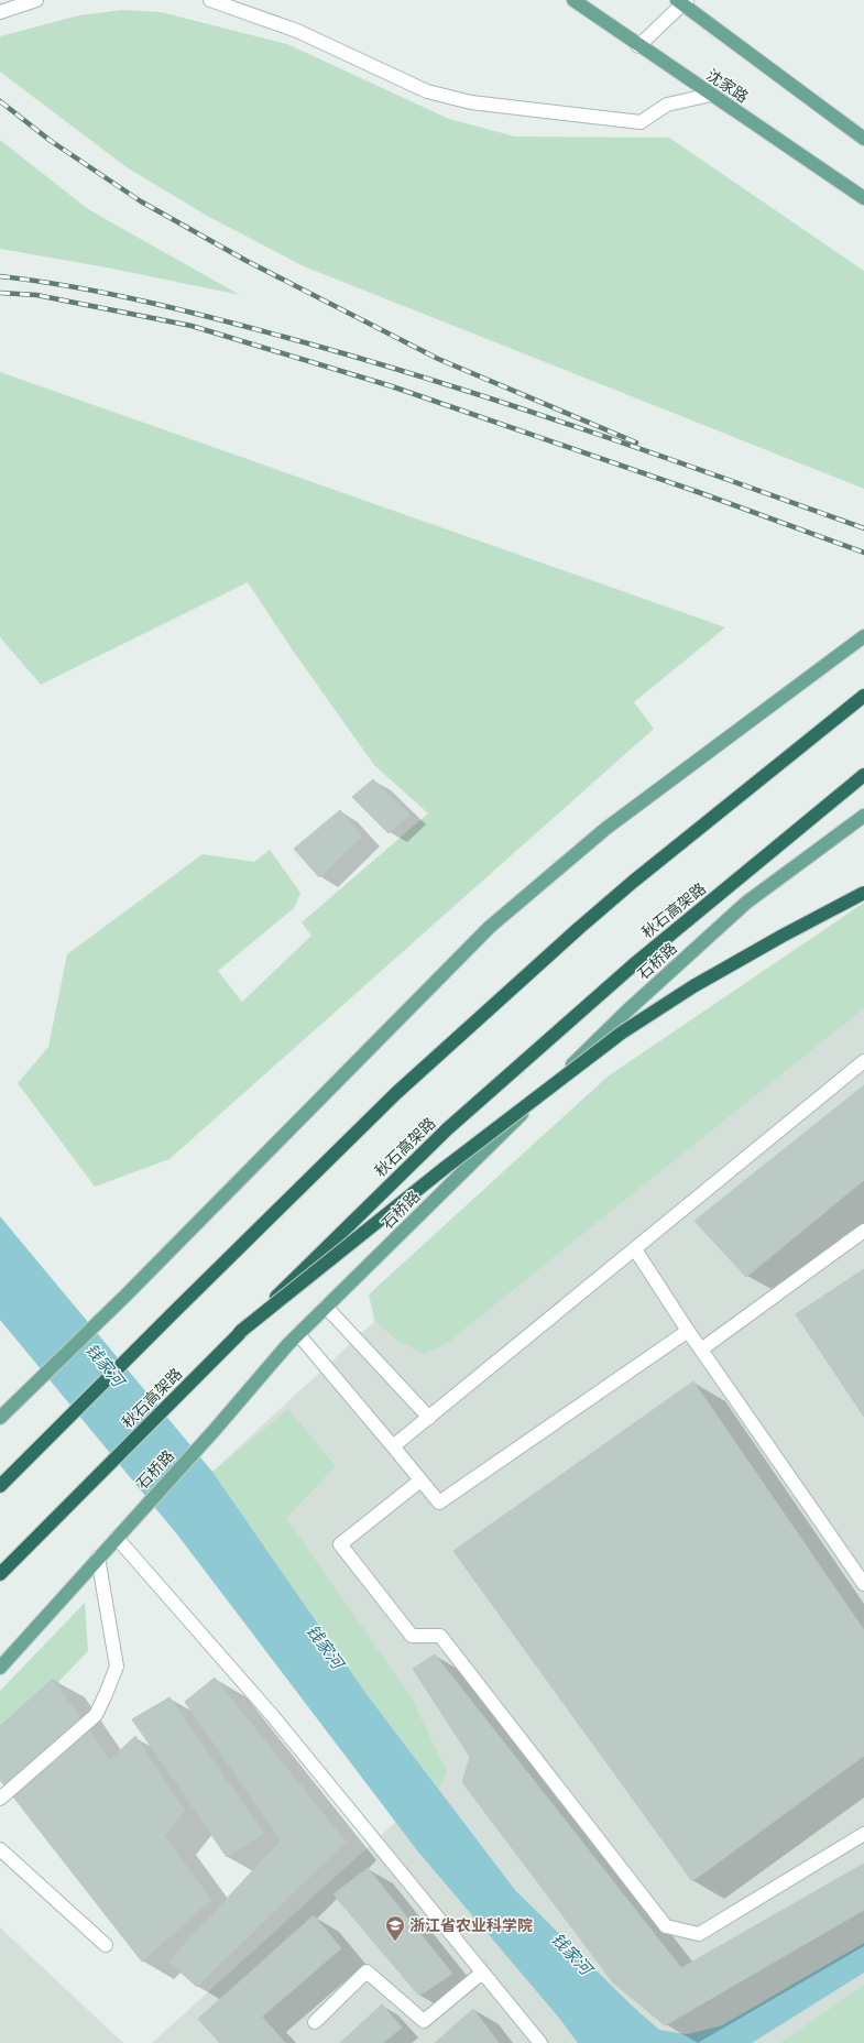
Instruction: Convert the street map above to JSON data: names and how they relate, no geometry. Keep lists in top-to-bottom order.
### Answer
{
  "streets": {
    "highway": ["秋石高架路"],
    "main road": ["沈家路", "石桥路"]
  },
  "water": ["钱家河"],
  "places": {
    "school or university": ["浙江省农业科学院"]
  }
}
